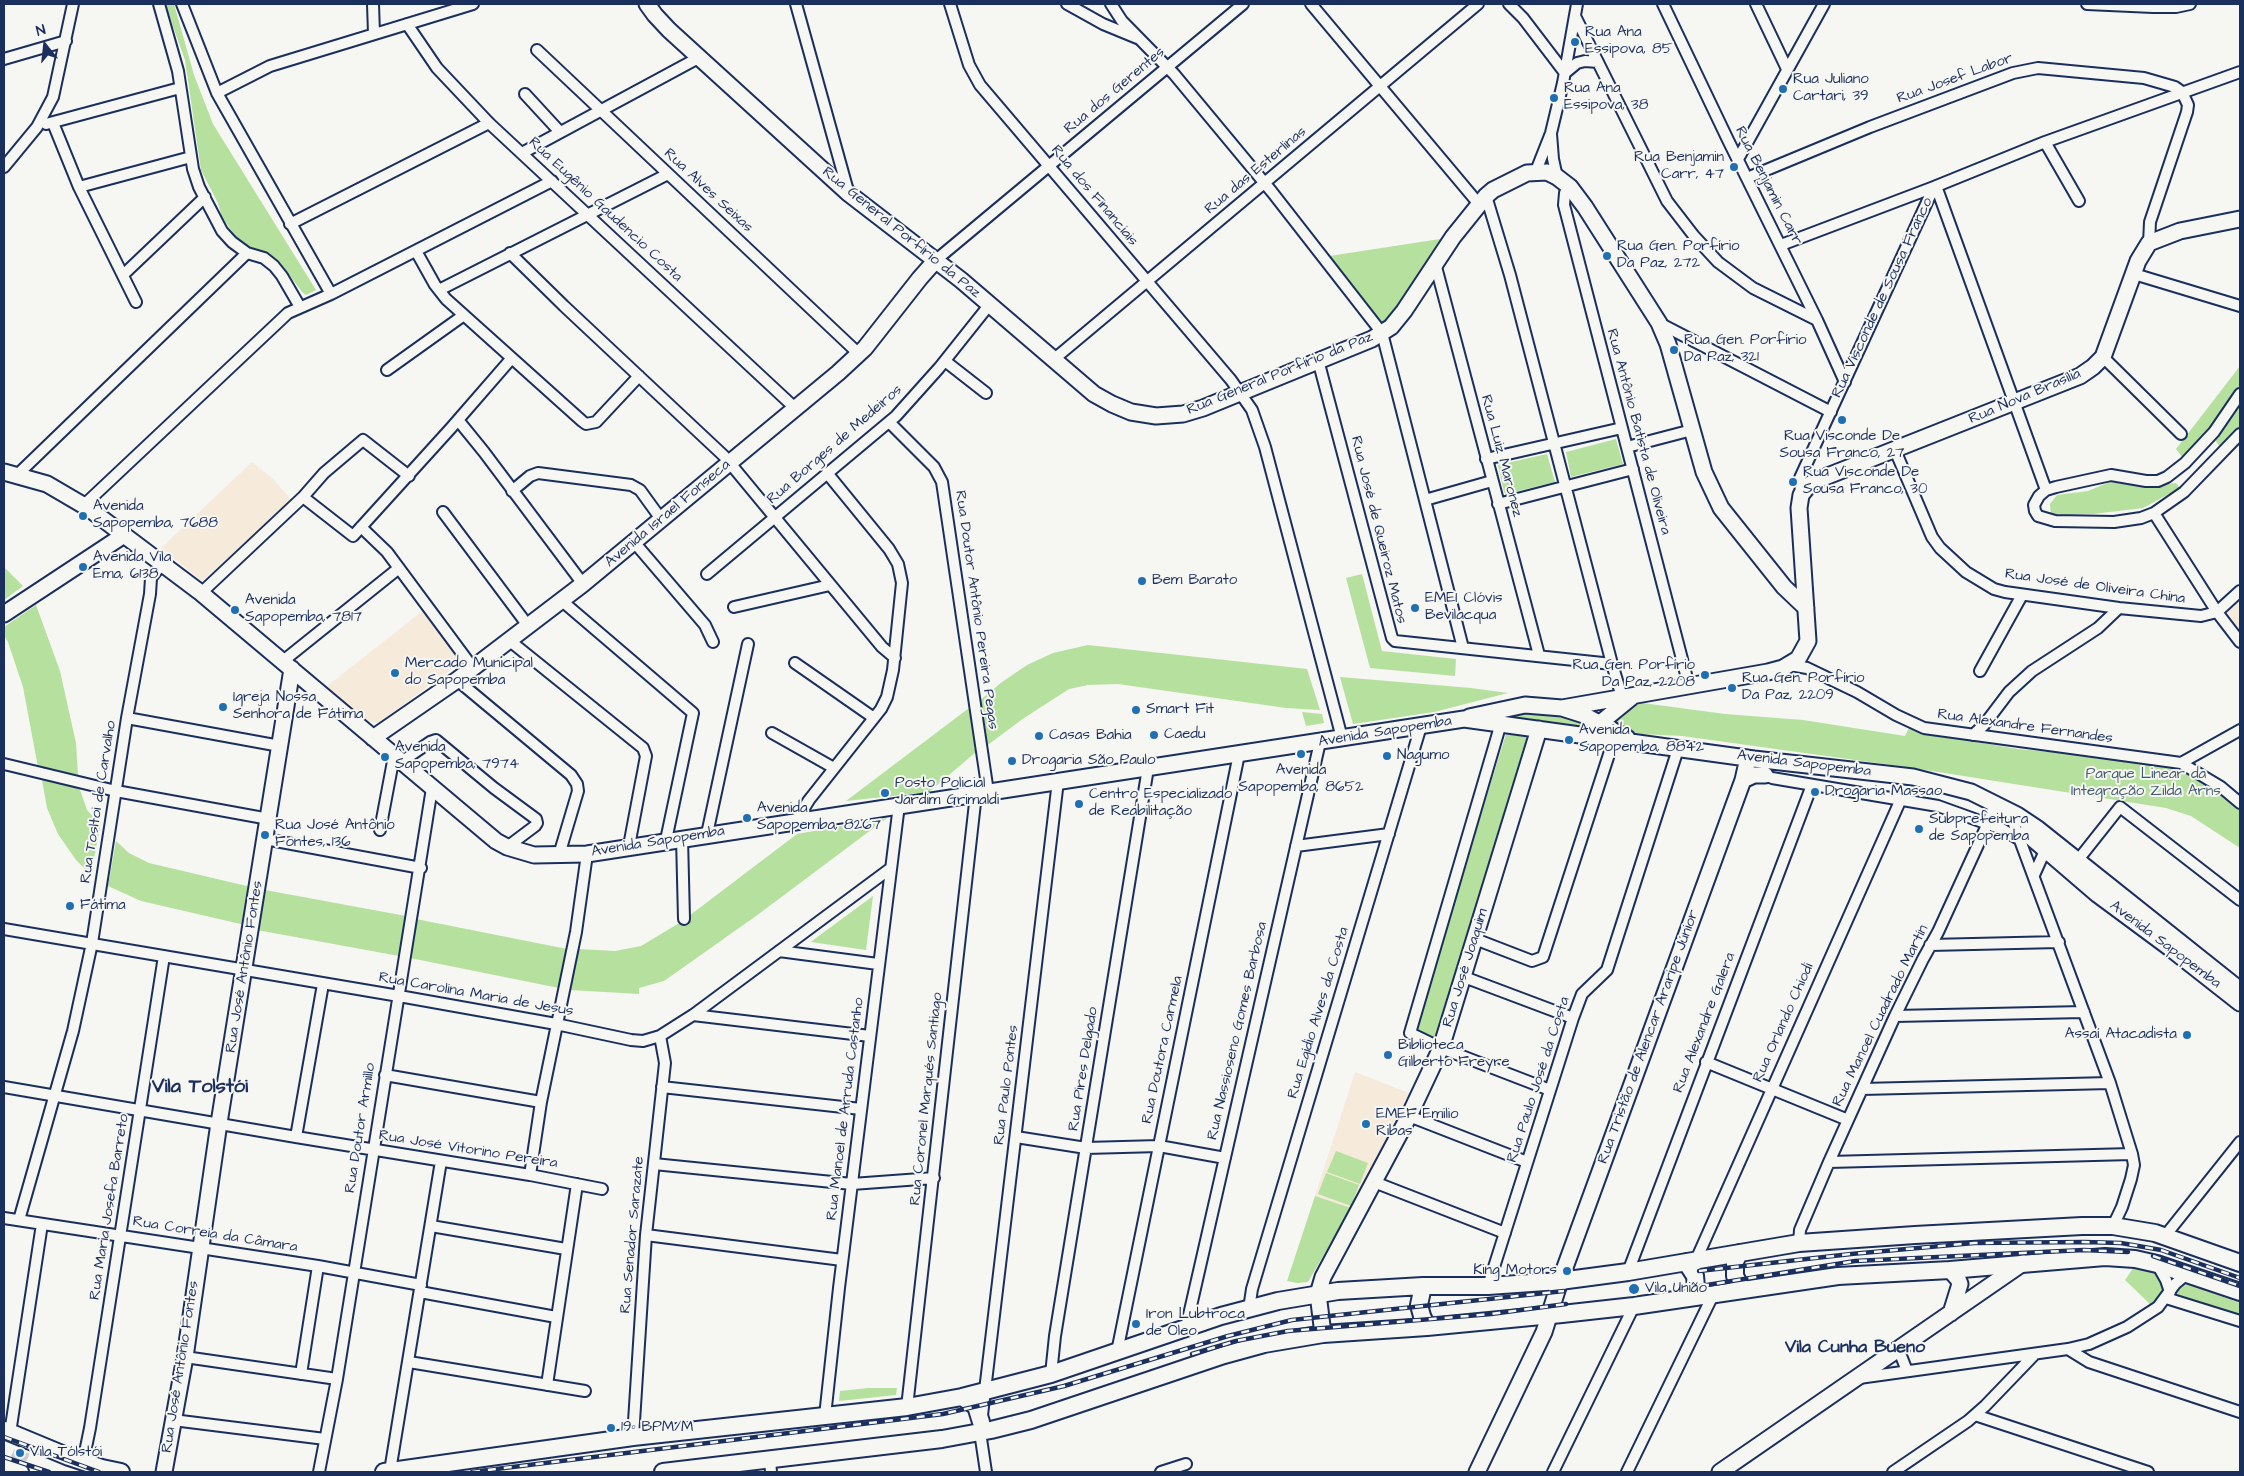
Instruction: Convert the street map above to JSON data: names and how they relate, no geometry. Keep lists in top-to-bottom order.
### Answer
{
  "streets": {
    "street": [
      "Rua Josef Labor",
      "Rua dos Gerentes",
      "Rua das Esterlinas",
      "Rua Benjamin Carr",
      "Rua Alves Seixas",
      "Rua dos Financiais",
      "Rua Eugênio Gaudencio Costa",
      "Rua General Porfírio da Paz",
      "Rua Visconde de Sousa Franco",
      "Rua Nova Brasília",
      "Rua Antônio Batista de Oliveira",
      "Rua Borges de Medeiros",
      "Rua Luiz Maronez",
      "Avenida Israel Fonseca",
      "Rua José de Queiroz Matos",
      "Rua José de Oliveira China",
      "Rua Doutor Antônio Pereira Pegas",
      "Rua Alexandre Fernandes",
      "Avenida Sapopemba",
      "Rua Tosltoi de Carvalho",
      "Rua José Antônio Fontes",
      "Rua José Joaquim",
      "Rua Carolina Maria de Jesus",
      "Rua Egídio Alves da Costa",
      "Rua Manoel Cuadrado Martín",
      "Rua Alexandre Galera",
      "Rua Orlando Chiodi",
      "Rua Nassioseno Gomes Barbosa",
      "Rua Tristão de Alencar Araripe Júnior",
      "Rua Doutora Carmela",
      "Rua Pires Delgado",
      "Rua Paulo José da Costa",
      "Rua Paulo Pontes",
      "Rua Coronel Marqués Santiago",
      "Rua Manoel de Arruda Castanho",
      "Rua Doutor Armillo",
      "Rua José Vitorino Pereira",
      "Rua Maria Josefa Barreto",
      "Rua Correia da Câmara",
      "Rua Senador Sarazate"
    ]
  },
  "crossings": [
    ["Rua Josef Labor", "Rua Benjamin Carr"],
    ["Rua Josef Labor", "Rua Visconde de Sousa Franco"],
    ["Rua dos Gerentes", "Rua dos Financiais"],
    ["Rua dos Gerentes", "Rua General Porfírio da Paz"],
    ["Rua dos Gerentes", "Avenida Israel Fonseca"],
    ["Rua das Esterlinas", "Rua dos Financiais"],
    ["Rua das Esterlinas", "Rua General Porfírio da Paz"],
    ["Rua Benjamin Carr", "Rua Visconde de Sousa Franco"],
    ["Rua Alves Seixas", "Avenida Israel Fonseca"],
    ["Rua dos Financiais", "Rua General Porfírio da Paz"],
    ["Rua dos Financiais", "Avenida Sapopemba"],
    ["Rua Eugênio Gaudencio Costa", "Avenida Israel Fonseca"],
    ["Rua General Porfírio da Paz", "Rua Borges de Medeiros"],
    ["Rua General Porfírio da Paz", "Rua Luiz Maronez"],
    ["Rua General Porfírio da Paz", "Avenida Israel Fonseca"],
    ["Rua General Porfírio da Paz", "Rua José de Queiroz Matos"],
    ["Rua Visconde de Sousa Franco", "Rua Nova Brasília"],
    ["Rua Nova Brasília", "Rua José de Oliveira China"],
    ["Rua Borges de Medeiros", "Rua Doutor Antônio Pereira Pegas"],
    ["Rua Luiz Maronez", "Rua José de Queiroz Matos"],
    ["Avenida Israel Fonseca", "Avenida Sapopemba"],
    ["Rua Doutor Antônio Pereira Pegas", "Avenida Sapopemba"],
    ["Rua Doutor Antônio Pereira Pegas", "Rua Coronel Marqués Santiago"],
    ["Avenida Sapopemba", "Rua Tosltoi de Carvalho"],
    ["Avenida Sapopemba", "Rua José Antônio Fontes"],
    ["Avenida Sapopemba", "Rua José Joaquim"],
    ["Avenida Sapopemba", "Rua Egídio Alves da Costa"],
    ["Avenida Sapopemba", "Rua Manoel Cuadrado Martín"],
    ["Avenida Sapopemba", "Rua Nassioseno Gomes Barbosa"],
    ["Avenida Sapopemba", "Rua Tristão de Alencar Araripe Júnior"],
    ["Avenida Sapopemba", "Rua Doutora Carmela"],
    ["Avenida Sapopemba", "Rua Pires Delgado"],
    ["Avenida Sapopemba", "Rua Paulo José da Costa"],
    ["Avenida Sapopemba", "Rua Paulo Pontes"],
    ["Avenida Sapopemba", "Rua Coronel Marqués Santiago"],
    ["Avenida Sapopemba", "Rua Manoel de Arruda Castanho"],
    ["Avenida Sapopemba", "Rua Doutor Armillo"],
    ["Rua Tosltoi de Carvalho", "Rua Carolina Maria de Jesus"],
    ["Rua Tosltoi de Carvalho", "Rua José Vitorino Pereira"],
    ["Rua Tosltoi de Carvalho", "Rua Correia da Câmara"],
    ["Rua José Antônio Fontes", "Rua Carolina Maria de Jesus"],
    ["Rua José Antônio Fontes", "Rua José Vitorino Pereira"],
    ["Rua José Antônio Fontes", "Rua Correia da Câmara"],
    ["Rua Carolina Maria de Jesus", "Rua Manoel de Arruda Castanho"],
    ["Rua Carolina Maria de Jesus", "Rua Doutor Armillo"],
    ["Rua Carolina Maria de Jesus", "Rua Maria Josefa Barreto"],
    ["Rua Carolina Maria de Jesus", "Rua Senador Sarazate"],
    ["Rua Doutor Armillo", "Rua José Vitorino Pereira"],
    ["Rua Doutor Armillo", "Rua Correia da Câmara"],
    ["Rua José Vitorino Pereira", "Rua Maria Josefa Barreto"],
    ["Rua Maria Josefa Barreto", "Rua Correia da Câmara"]
  ],
  "districts": ["Vila Tolstói", "Vila Cunha Bueno"],
  "parks": ["Parque Linear da Integração Zilda Arns"],
  "places": [
    "Rua Ana Essipova, 85",
    "Rua Juliano Cartari, 39",
    "Rua Ana Essipova, 38",
    "Rua Benjamin Carr, 47",
    "Rua Gen. Porfírio Da Paz, 272",
    "Rua Gen. Porfírio Da Paz, 321",
    "Rua Visconde De Sousa Franco, 27",
    "Rua Visconde De Sousa Franco, 30",
    "Avenida Sapopemba, 7688",
    "Avenida Vila Ema, 6138",
    "Bem Barato",
    "EMEI Clóvis Bevilacqua",
    "Avenida Sapopemba, 7817",
    "Mercado Municipal do Sapopemba",
    "Rua Gen. Porfírio Da Paz, 2208",
    "Rua Gen. Porfírio Da Paz, 2209",
    "Igreja Nossa Senhora de Fátima",
    "Smart Fit",
    "Caedu",
    "Casas Bahia",
    "Avenida Sapopemba, 8842",
    "Avenida Sapopemba, 8652",
    "Nagumo",
    "Avenida Sapopemba, 7974",
    "Drogaria São Paulo",
    "Drogaria Massao",
    "Posto Policial Jardim Grimaldi",
    "Centro Especializado de Reabilitação",
    "Avenida Sapopemba, 8267",
    "Subprefeitura de Sapopemba",
    "Rua José Antônio Fontes, 136",
    "Fátima",
    "Assaí Atacadista",
    "Biblioteca Gilberto Freyre",
    "EMEF Emilio Ribas",
    "King Motors",
    "Vila União",
    "Iron Lubtroca de Oleo",
    "19º BPM/M",
    "Vila Tólstói"
  ],
  "north": "top"
}
